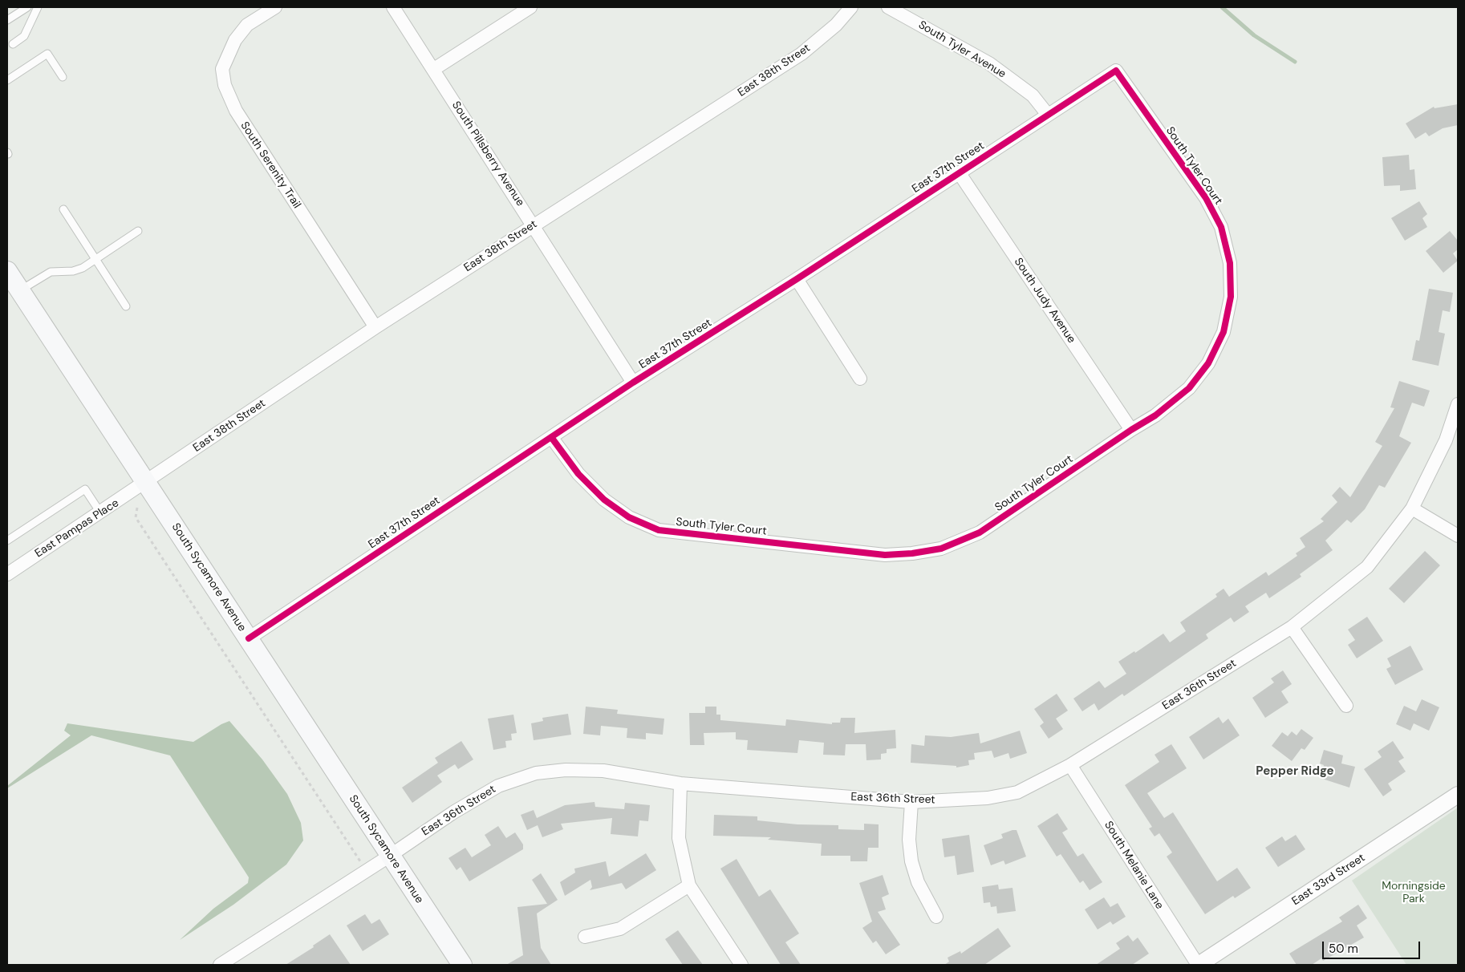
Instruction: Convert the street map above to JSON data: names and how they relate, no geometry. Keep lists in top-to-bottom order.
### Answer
{
  "streets": {
    "main road": ["South Sycamore Avenue"],
    "street": [
      "South Tyler Avenue",
      "East 38th Street",
      "South Pillsberry Avenue",
      "South Serenity Trail",
      "South Tyler Court",
      "East 37th Street",
      "South Judy Avenue",
      "East Pampas Place",
      "East 36th Street",
      "South Melanie Lane",
      "East 33rd Street"
    ]
  },
  "crossings": [
    ["South Tyler Avenue", "East 37th Street"],
    ["East 38th Street", "South Pillsberry Avenue"],
    ["East 38th Street", "South Serenity Trail"],
    ["East 38th Street", "East Pampas Place"],
    ["East 38th Street", "South Sycamore Avenue"],
    ["South Pillsberry Avenue", "East 37th Street"],
    ["South Tyler Court", "East 37th Street"],
    ["South Tyler Court", "South Judy Avenue"],
    ["East 37th Street", "South Judy Avenue"],
    ["East 37th Street", "South Sycamore Avenue"],
    ["East Pampas Place", "South Sycamore Avenue"],
    ["South Sycamore Avenue", "East 36th Street"],
    ["East 36th Street", "South Melanie Lane"],
    ["South Melanie Lane", "East 33rd Street"]
  ],
  "districts": ["Pepper Ridge"],
  "parks": ["Morningside Park"],
  "scale_bar": "50 m"
}
